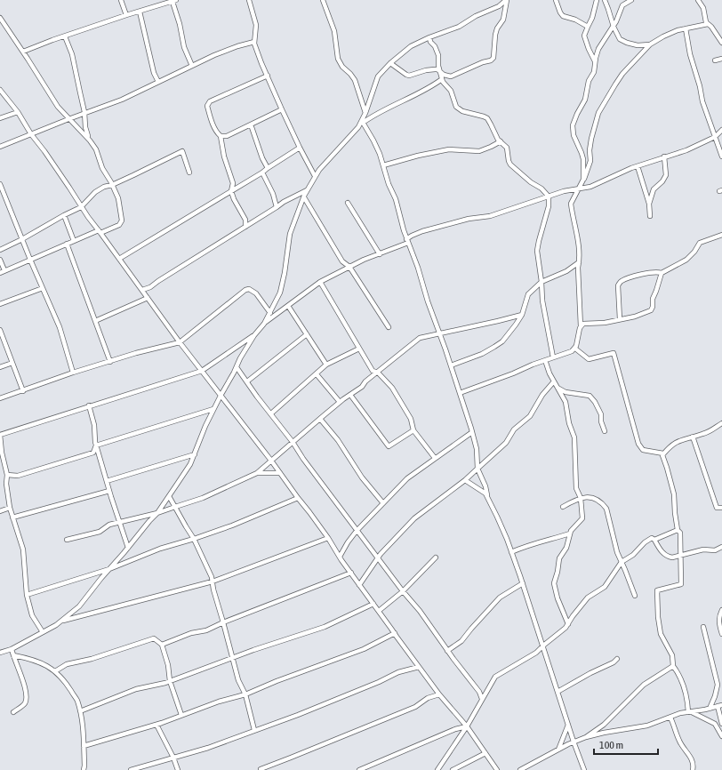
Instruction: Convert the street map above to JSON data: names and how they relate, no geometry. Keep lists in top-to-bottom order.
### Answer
{
  "scale_bar": "100 m"
}
